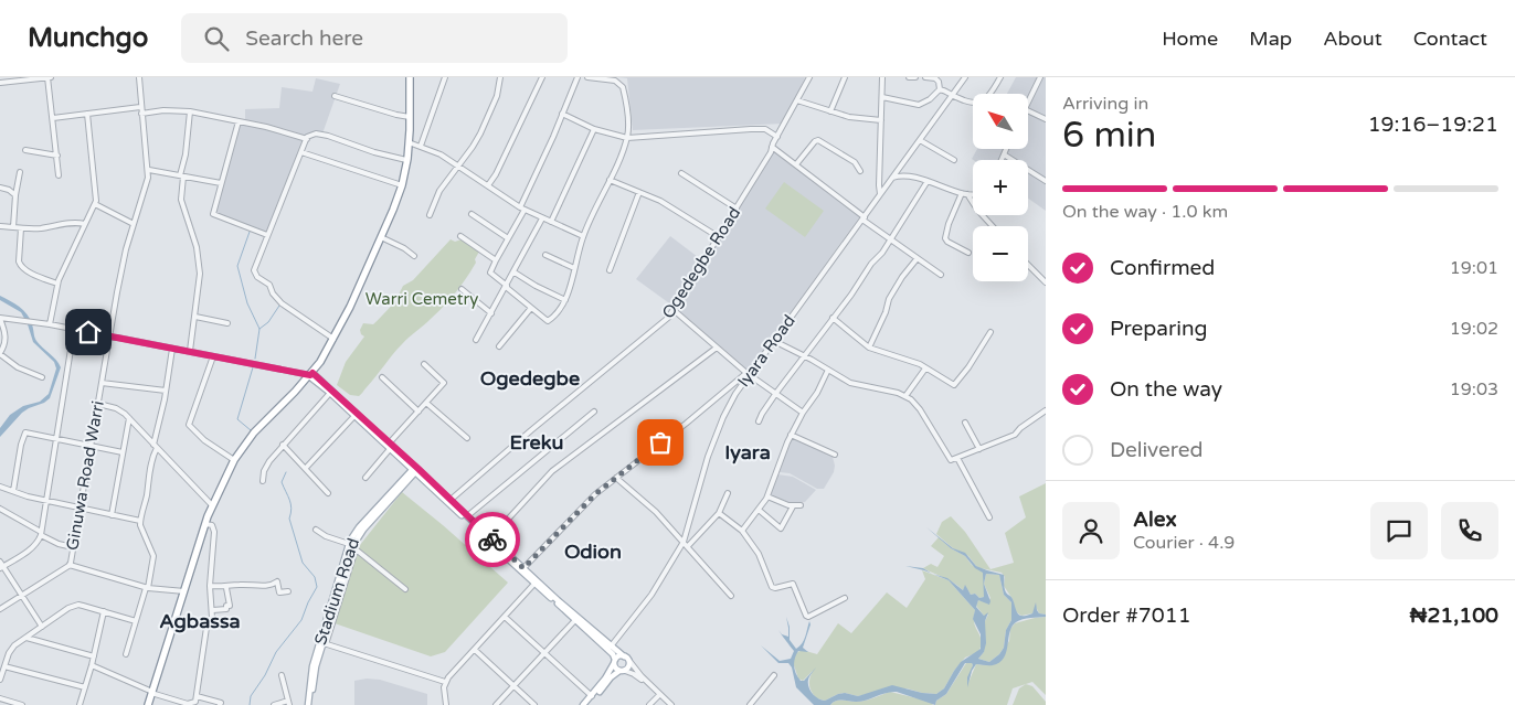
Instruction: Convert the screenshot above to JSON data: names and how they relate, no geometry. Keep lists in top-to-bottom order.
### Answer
{
  "streets": {
    "main road": ["Stadium Road"],
    "street": ["Ogedegbe Road", "Iyara Road", "Ginuwa Road Warri"]
  },
  "districts": [
    "Ogedegbe",
    "Ereku",
    "Iyara",
    "Odion",
    "Agbassa"
  ],
  "parks": ["Warri Cemetry"],
  "north": "top left",
  "page": {
    "header": "Munchgo",
    "search": "Search here",
    "nav": [
      "Home",
      "Map",
      "About",
      "Contact"
    ],
    "heading": ["6 min", "Arriving in", "19:16–19:21"],
    "panel": [
      "Alex",
      "Courier · 4.9",
      "Order #7011",
      "₦21,100"
    ],
    "map_buttons": ["+", "−"],
    "bar": "On the way · 1.0 km",
    "list": [
      ["Confirmed", "19:01"],
      ["Preparing", "19:02"],
      ["On the way", "19:03"],
      "Delivered"
    ]
  }
}
